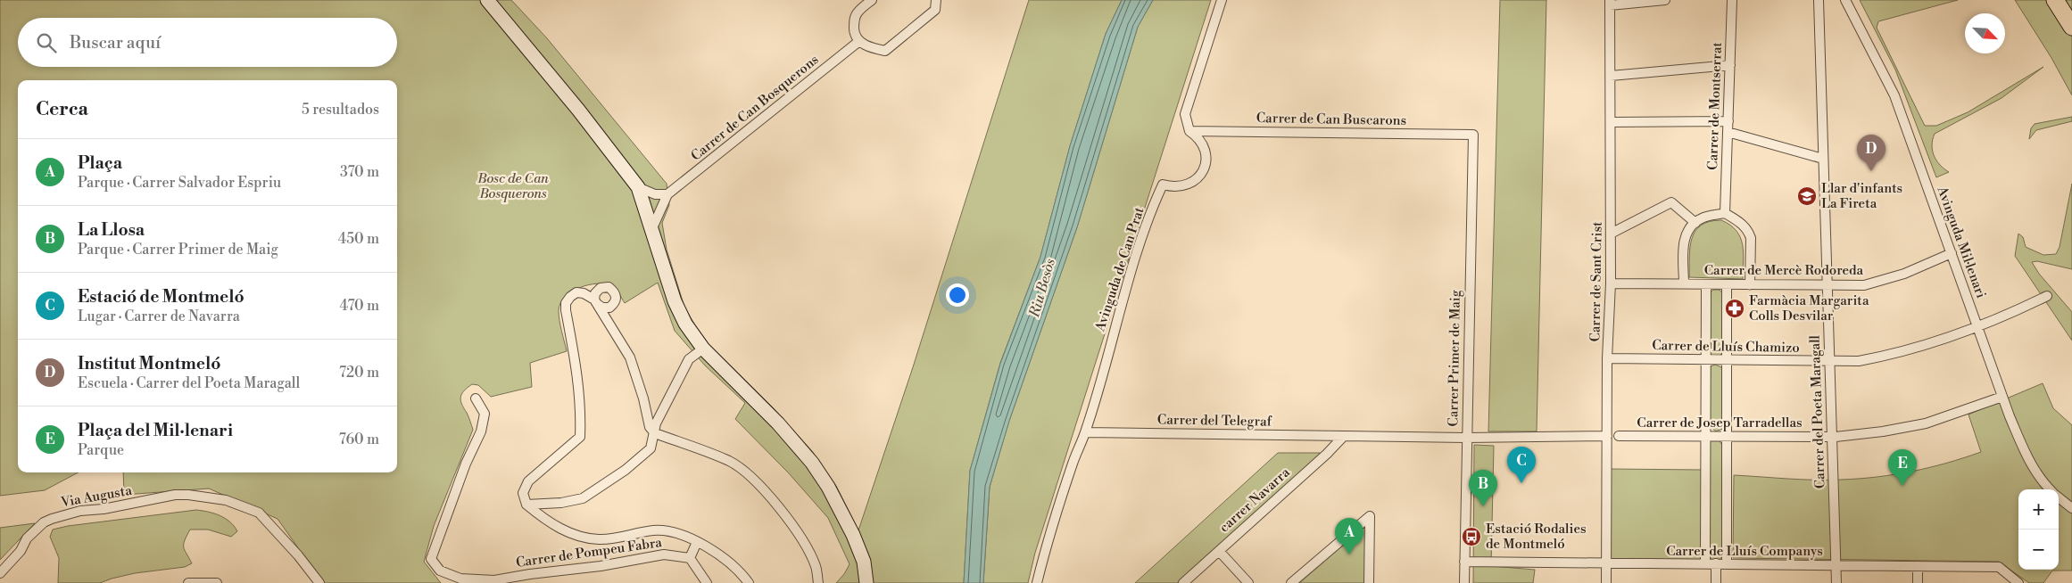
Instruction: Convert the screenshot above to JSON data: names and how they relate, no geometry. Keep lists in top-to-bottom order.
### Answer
{
  "streets": {
    "street": [
      "Carrer de Montserrat",
      "Carrer de Can Bosquerons",
      "Carrer de Can Buscarons",
      "Avinguda Mil·lenari",
      "Avinguda de Can Prat",
      "Carrer de Mercè Rodoreda",
      "Carrer de Sant Crist",
      "Carrer de Lluís Chamizo",
      "Carrer Primer de Maig",
      "Carrer del Poeta Maragall",
      "Carrer del Telegraf",
      "Carrer de Josep Tarradellas",
      "Via Augusta",
      "carrer Navarra",
      "Carrer de Lluís Companys",
      "Carrer de Pompeu Fabra"
    ]
  },
  "crossings": [
    ["Carrer de Montserrat", "Carrer de Mercè Rodoreda"],
    ["Carrer de Can Buscarons", "Avinguda de Can Prat"],
    ["Carrer de Can Buscarons", "Carrer Primer de Maig"],
    ["Avinguda Mil·lenari", "Carrer de Mercè Rodoreda"],
    ["Avinguda Mil·lenari", "Carrer de Lluís Chamizo"],
    ["Avinguda Mil·lenari", "Carrer de Josep Tarradellas"],
    ["Avinguda de Can Prat", "Carrer del Telegraf"],
    ["Carrer de Mercè Rodoreda", "Carrer de Sant Crist"],
    ["Carrer de Mercè Rodoreda", "Carrer del Poeta Maragall"],
    ["Carrer de Sant Crist", "Carrer de Lluís Chamizo"],
    ["Carrer de Sant Crist", "Carrer del Telegraf"],
    ["Carrer de Sant Crist", "Carrer de Lluís Companys"],
    ["Carrer de Lluís Chamizo", "Carrer del Poeta Maragall"],
    ["Carrer Primer de Maig", "Carrer del Telegraf"],
    ["Carrer Primer de Maig", "Carrer de Lluís Companys"],
    ["Carrer del Poeta Maragall", "Carrer de Josep Tarradellas"],
    ["Carrer del Poeta Maragall", "Carrer de Lluís Companys"],
    ["Carrer del Telegraf", "carrer Navarra"]
  ],
  "water": ["Riu Besòs"],
  "parks": ["Bosc de Can Bosquerons"],
  "places": {
    "school or university": ["Llar d'infants La Fireta"],
    "pharmacy": ["Farmàcia Margarita Colls Desvilar"],
    "bus stop": ["Estació Rodalies de Montmeló"]
  },
  "north": "bottom right",
  "page": {
    "search": "Buscar aquí",
    "heading": ["Cerca", "5 resultados"],
    "pins": [
      "D",
      "C",
      "E",
      "B",
      "A"
    ],
    "list": [
      {
        "mark": "A",
        "name": "Plaça",
        "note": "Parque · Carrer Salvador Espriu",
        "value": "370 m"
      },
      {
        "mark": "B",
        "name": "La Llosa",
        "note": "Parque · Carrer Primer de Maig",
        "value": "450 m"
      },
      {
        "mark": "C",
        "name": "Estació de Montmeló",
        "note": "Lugar · Carrer de Navarra",
        "value": "470 m"
      },
      {
        "mark": "D",
        "name": "Institut Montmeló",
        "note": "Escuela · Carrer del Poeta Maragall",
        "value": "720 m"
      },
      {
        "mark": "E",
        "name": "Plaça del Mil·lenari",
        "note": "Parque",
        "value": "760 m"
      }
    ],
    "map_buttons": ["+", "−"]
  }
}
